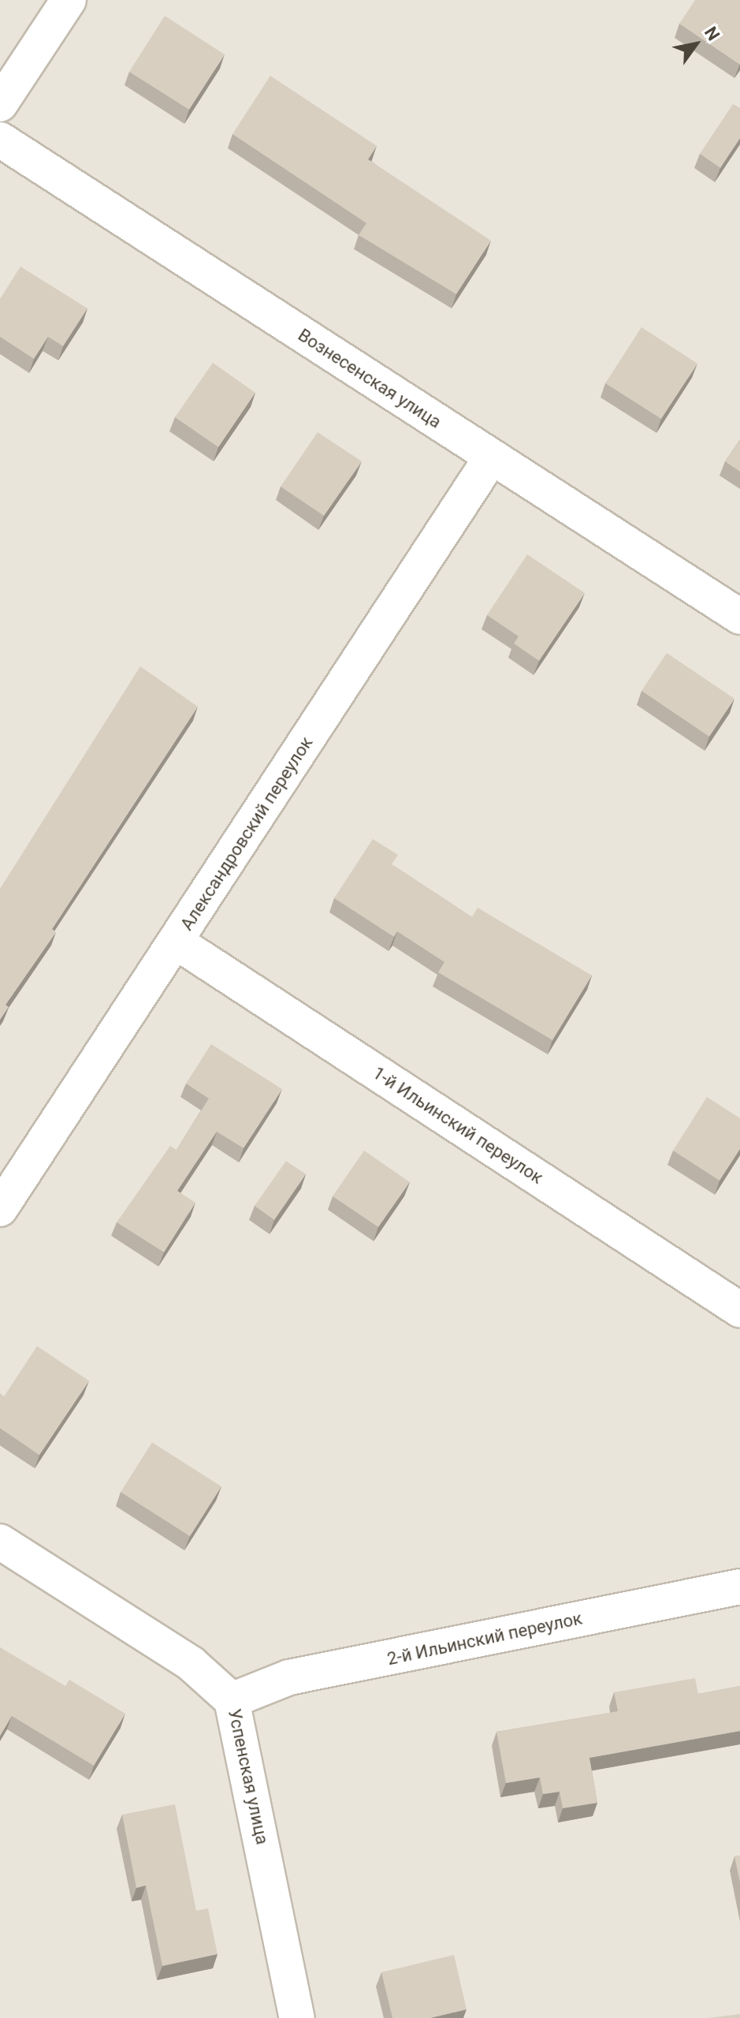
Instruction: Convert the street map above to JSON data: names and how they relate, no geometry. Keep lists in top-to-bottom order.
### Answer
{
  "streets": {
    "street": [
      "Вознесенская улица",
      "Александровский переулок",
      "1-й Ильинский переулок",
      "2-й Ильинский переулок",
      "Успенская улица"
    ]
  },
  "crossings": [
    ["Вознесенская улица", "Александровский переулок"],
    ["Александровский переулок", "1-й Ильинский переулок"],
    ["2-й Ильинский переулок", "Успенская улица"]
  ],
  "north": "top right"
}
